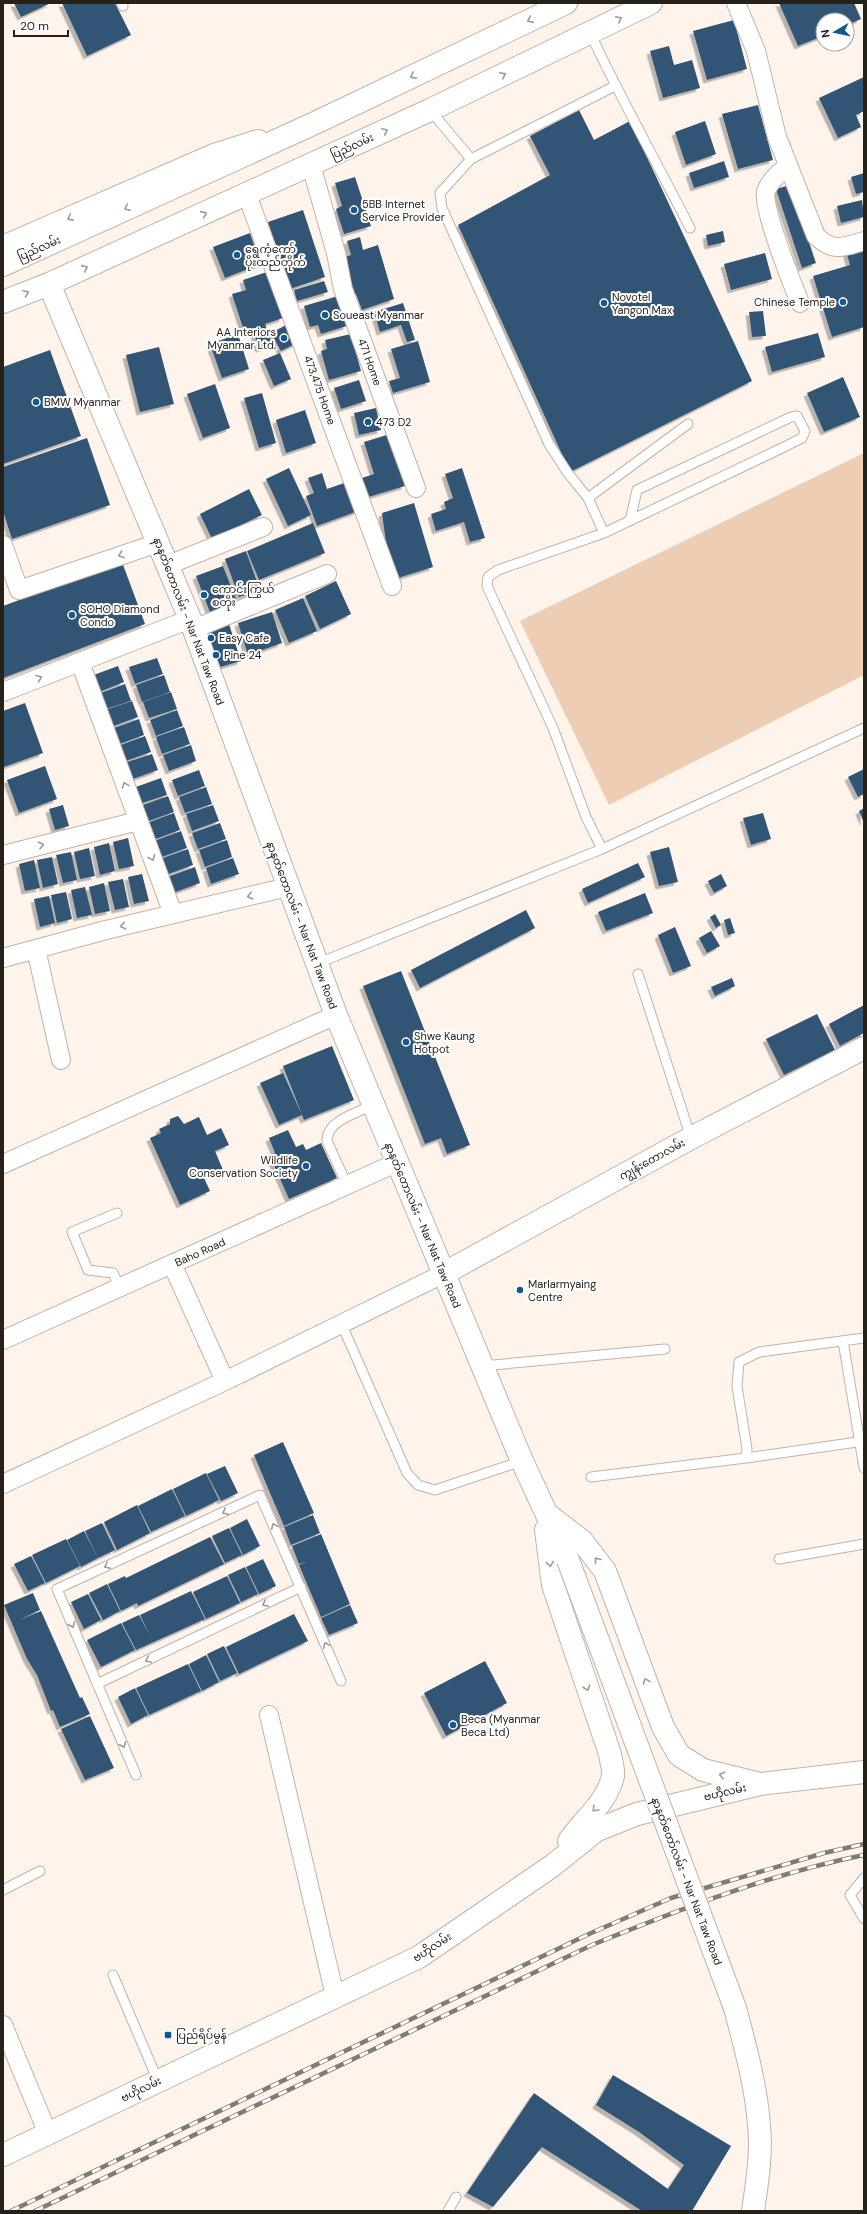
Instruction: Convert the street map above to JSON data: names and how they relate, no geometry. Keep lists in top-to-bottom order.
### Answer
{
  "streets": {
    "main road": [
      "ပြည်လမ်း",
      "နာနတ်တောလမ်း - Nar Nat Taw Road",
      "ကျွန်းတောလမ်း",
      "ဗဟိုလမ်း",
      "နာနတ်တော်လမ်း - Nar Nat Taw Road"
    ],
    "street": ["471 Home", "473,475 Home", "Baho Road"]
  },
  "crossings": [
    ["ပြည်လမ်း", "471 Home"],
    ["ပြည်လမ်း", "473,475 Home"],
    ["ပြည်လမ်း", "နာနတ်တောလမ်း - Nar Nat Taw Road"],
    ["နာနတ်တောလမ်း - Nar Nat Taw Road", "ကျွန်းတောလမ်း"],
    ["နာနတ်တောလမ်း - Nar Nat Taw Road", "Baho Road"],
    ["နာနတ်တောလမ်း - Nar Nat Taw Road", "နာနတ်တော်လမ်း - Nar Nat Taw Road"]
  ],
  "places": {
    "other": [
      "5BB Internet Service Provider",
      "ရွှေကံ့ကော် ပိုးထည်တိုက်",
      "Chinese Temple",
      "Novotel Yangon Max",
      "Soueast Myanmar",
      "AA Interiors Myanmar Ltd.",
      "BMW Myanmar",
      "473 D2",
      "ကောင်းကြွယ် စတိုး",
      "SOHO Diamond Condo",
      "Easy Cafe",
      "Pine 24",
      "Shwe Kaung Hotpot",
      "Wildlife Conservation Society",
      "Marlarmyaing Centre",
      "Beca (Myanmar Beca Ltd)"
    ],
    "transit": ["ပြည်ရိပ်မွန်"]
  },
  "scale_bar": "20 m",
  "north": "left"
}
